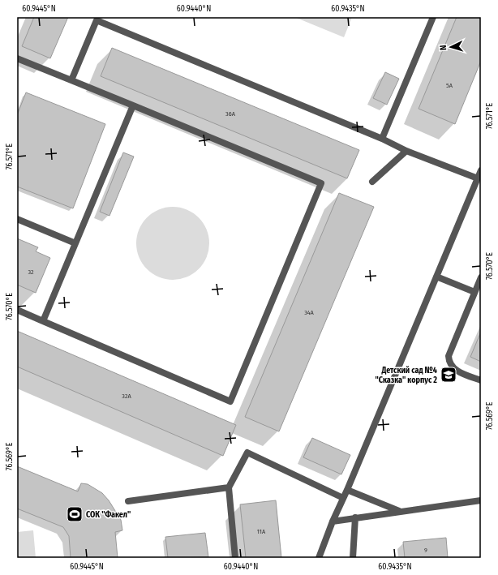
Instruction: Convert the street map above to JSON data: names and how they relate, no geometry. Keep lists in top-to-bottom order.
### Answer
{
  "places": {
    "school or university": ["Детский сад №4 \"Сказка\" корпус 2"],
    "sports": ["СОК \"Факел\""]
  },
  "house_numbers": [
    "5А",
    "36А",
    "32",
    "34А",
    "32А",
    "11А",
    "9"
  ],
  "north": "left",
  "coordinates": [
    "60.9445°N",
    "60.9440°N",
    "60.9435°N",
    "76.571°E",
    "76.570°E",
    "76.569°E"
  ]
}
